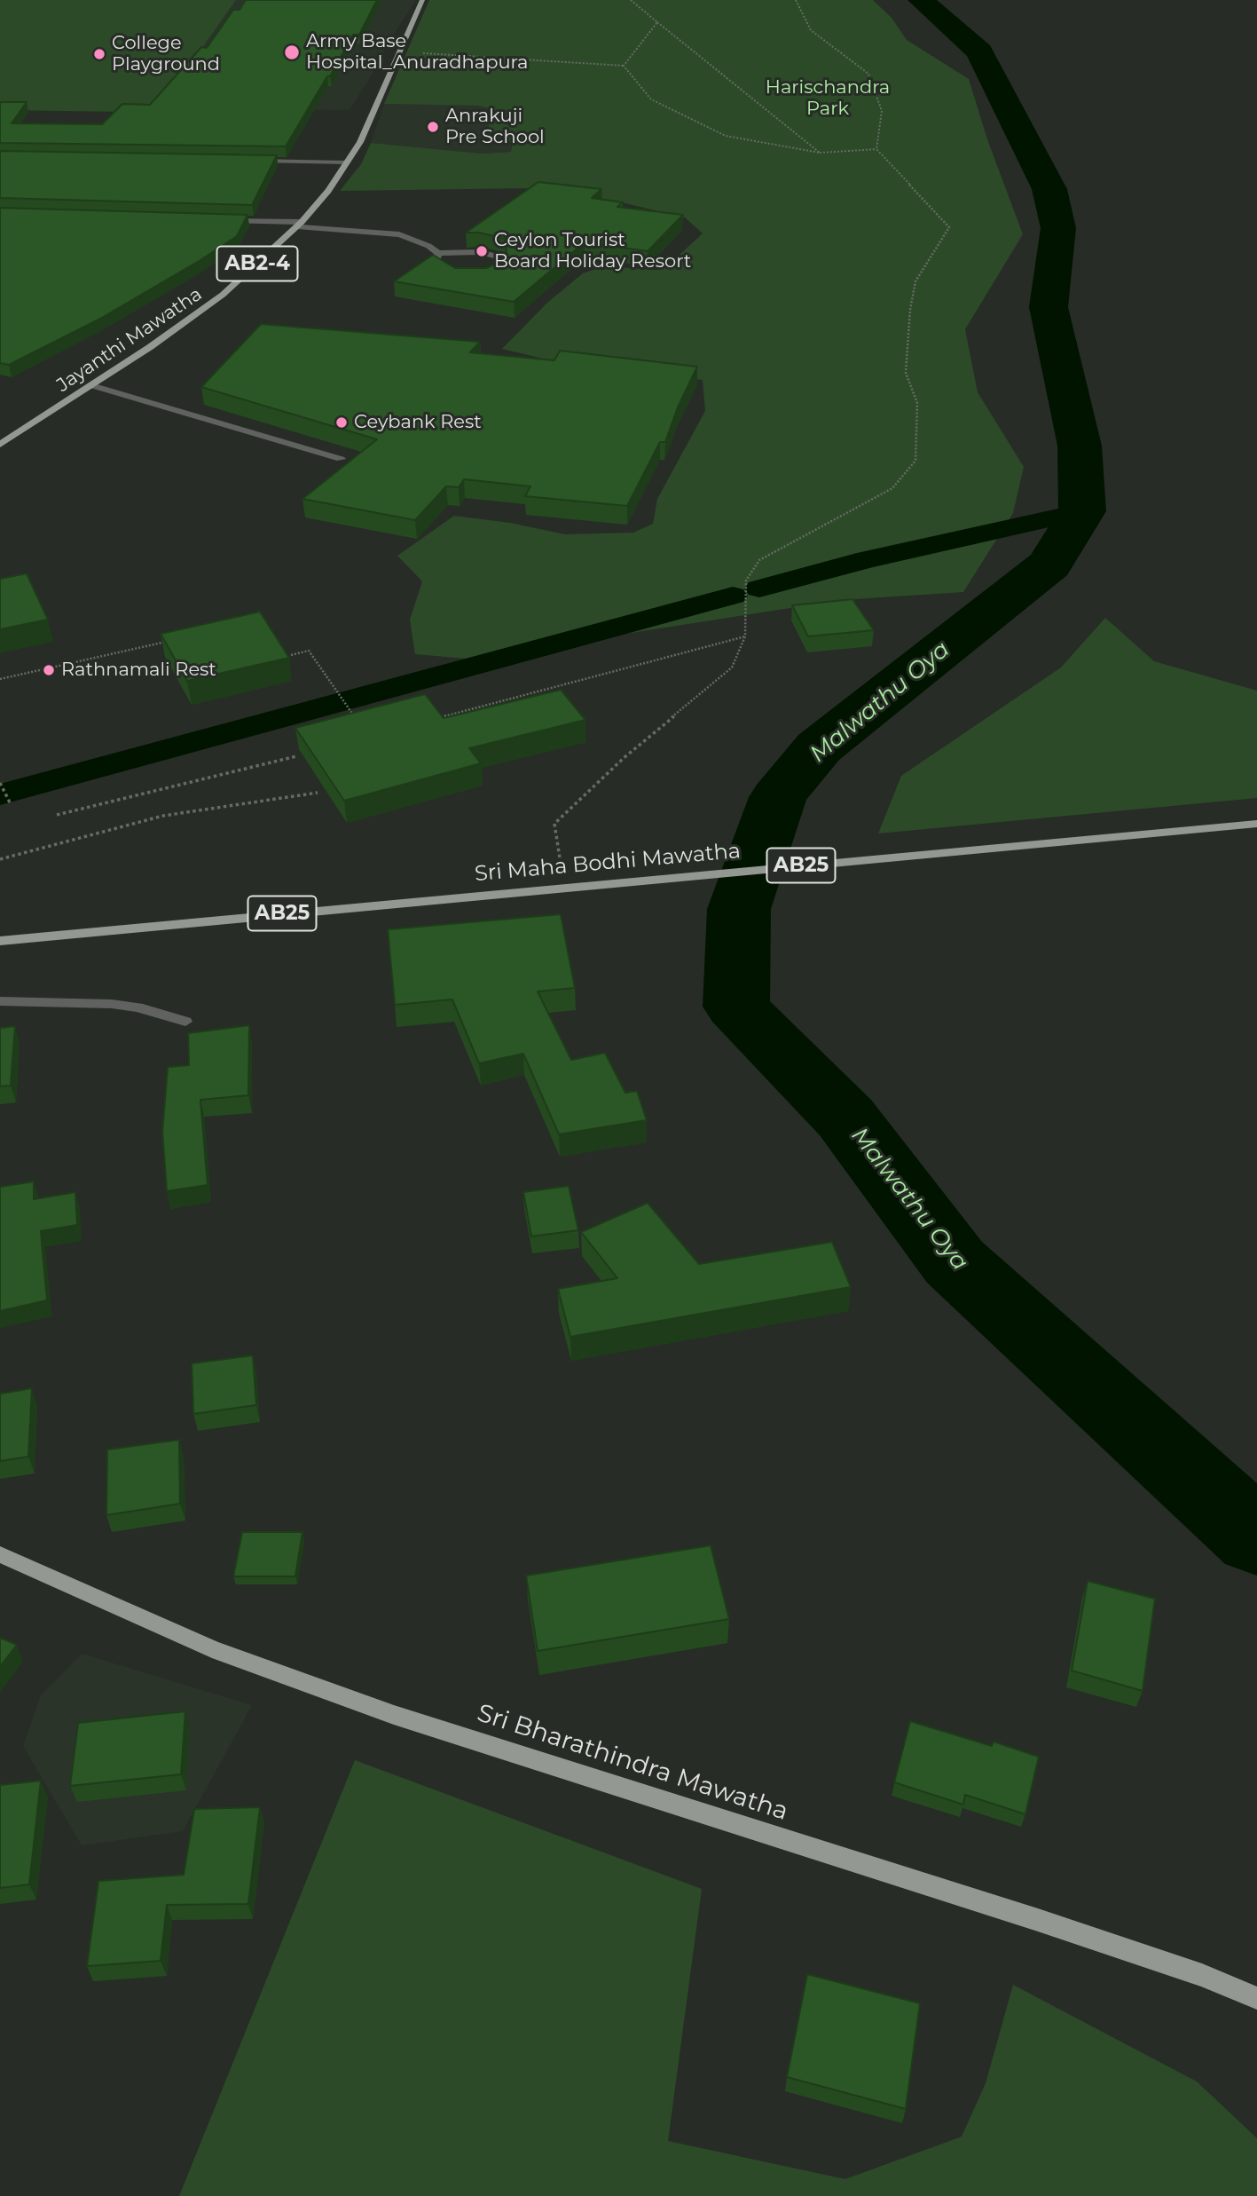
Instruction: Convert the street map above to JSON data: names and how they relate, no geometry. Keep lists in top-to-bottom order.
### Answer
{
  "streets": {
    "main road": [
      "AB2-4",
      "Jayanthi Mawatha",
      "Sri Maha Bodhi Mawatha",
      "AB25",
      "Sri Bharathindra Mawatha"
    ]
  },
  "water": ["Malwathu Oya"],
  "parks": ["Harischandra Park"],
  "places": [
    "Army Base Hospital_Anuradhapura",
    "College Playground",
    "Anrakuji Pre School",
    "Ceylon Tourist Board Holiday Resort",
    "Ceybank Rest",
    "Rathnamali Rest"
  ]
}
